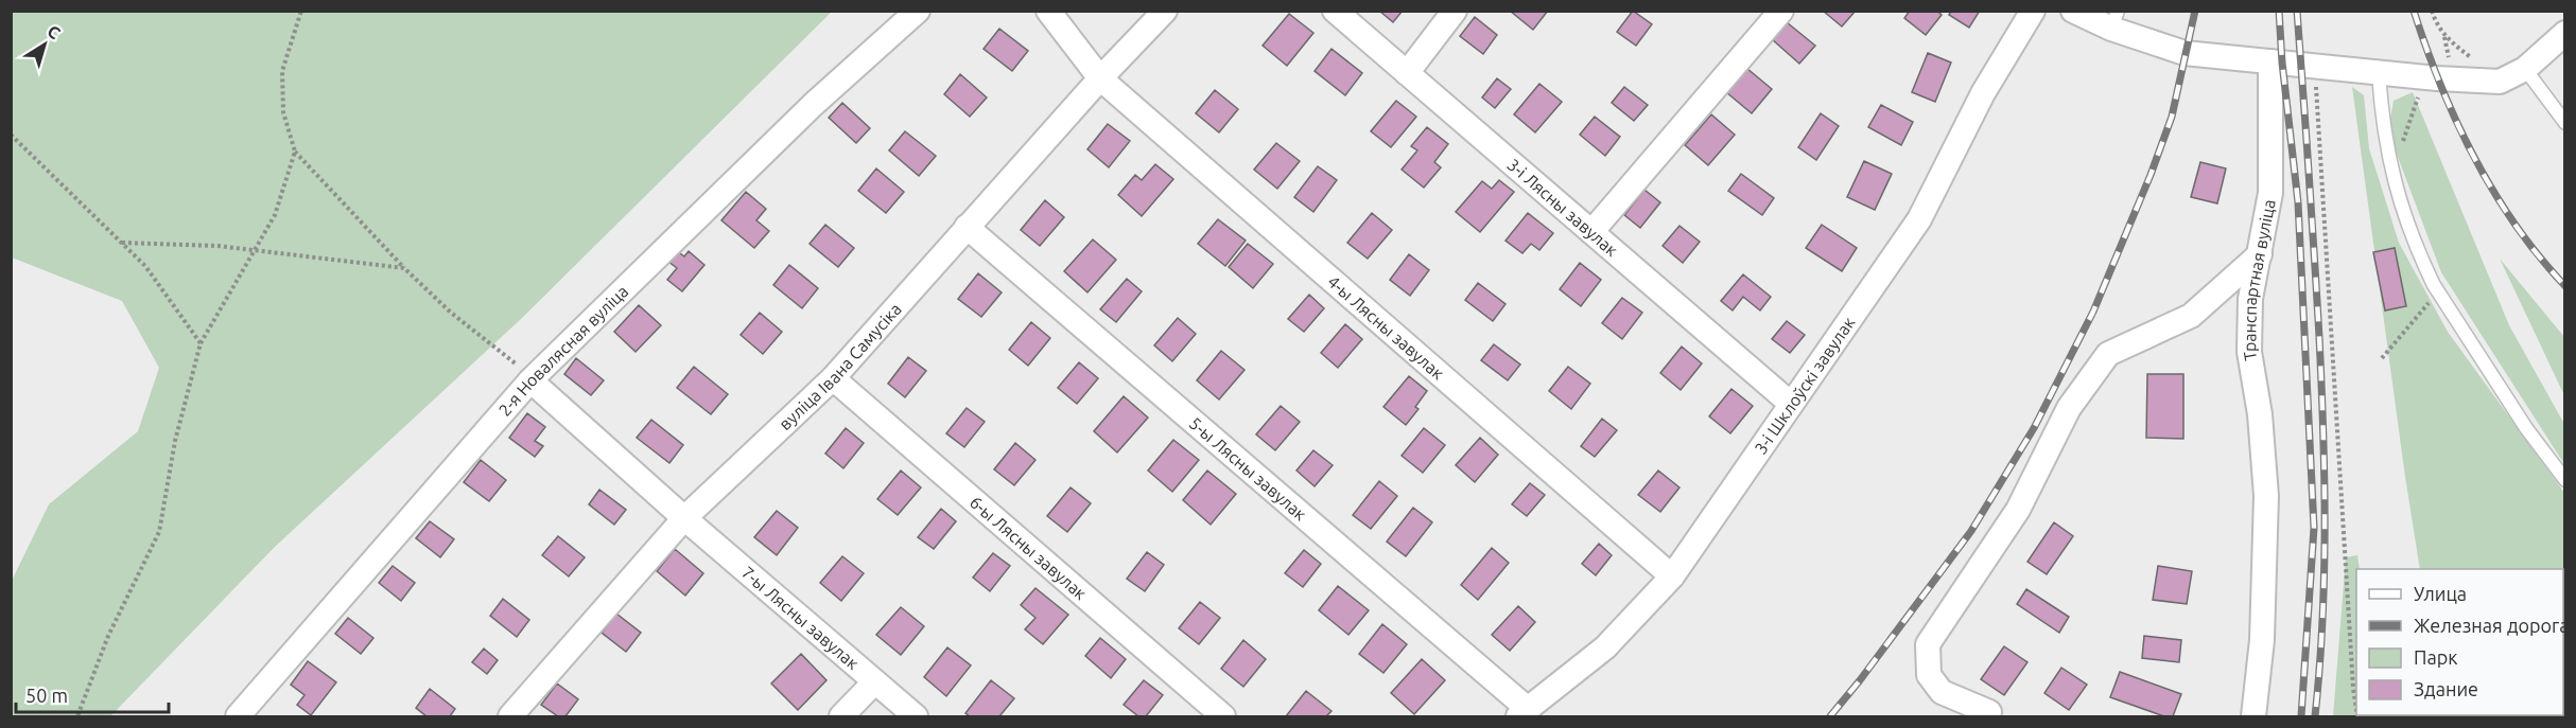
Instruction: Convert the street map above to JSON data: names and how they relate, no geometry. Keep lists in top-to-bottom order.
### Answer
{
  "streets": {
    "street": [
      "3-і Лясны завулак",
      "Транспартная вуліца",
      "4-ы Лясны завулак",
      "2-я Новалясная вуліца",
      "вуліца Івана Самусіка",
      "3-і Шклоўскі завулак",
      "5-ы Лясны завулак",
      "6-ы Лясны завулак",
      "7-ы Лясны завулак"
    ]
  },
  "crossings": [
    ["3-і Лясны завулак", "3-і Шклоўскі завулак"],
    ["4-ы Лясны завулак", "вуліца Івана Самусіка"],
    ["4-ы Лясны завулак", "3-і Шклоўскі завулак"],
    ["2-я Новалясная вуліца", "7-ы Лясны завулак"],
    ["вуліца Івана Самусіка", "5-ы Лясны завулак"],
    ["вуліца Івана Самусіка", "6-ы Лясны завулак"],
    ["вуліца Івана Самусіка", "7-ы Лясны завулак"],
    ["3-і Шклоўскі завулак", "5-ы Лясны завулак"]
  ],
  "legend": [
    "Улица",
    "Железная дорога",
    "Парк",
    "Здание"
  ],
  "scale_bar": "50 m",
  "north": "top right"
}
